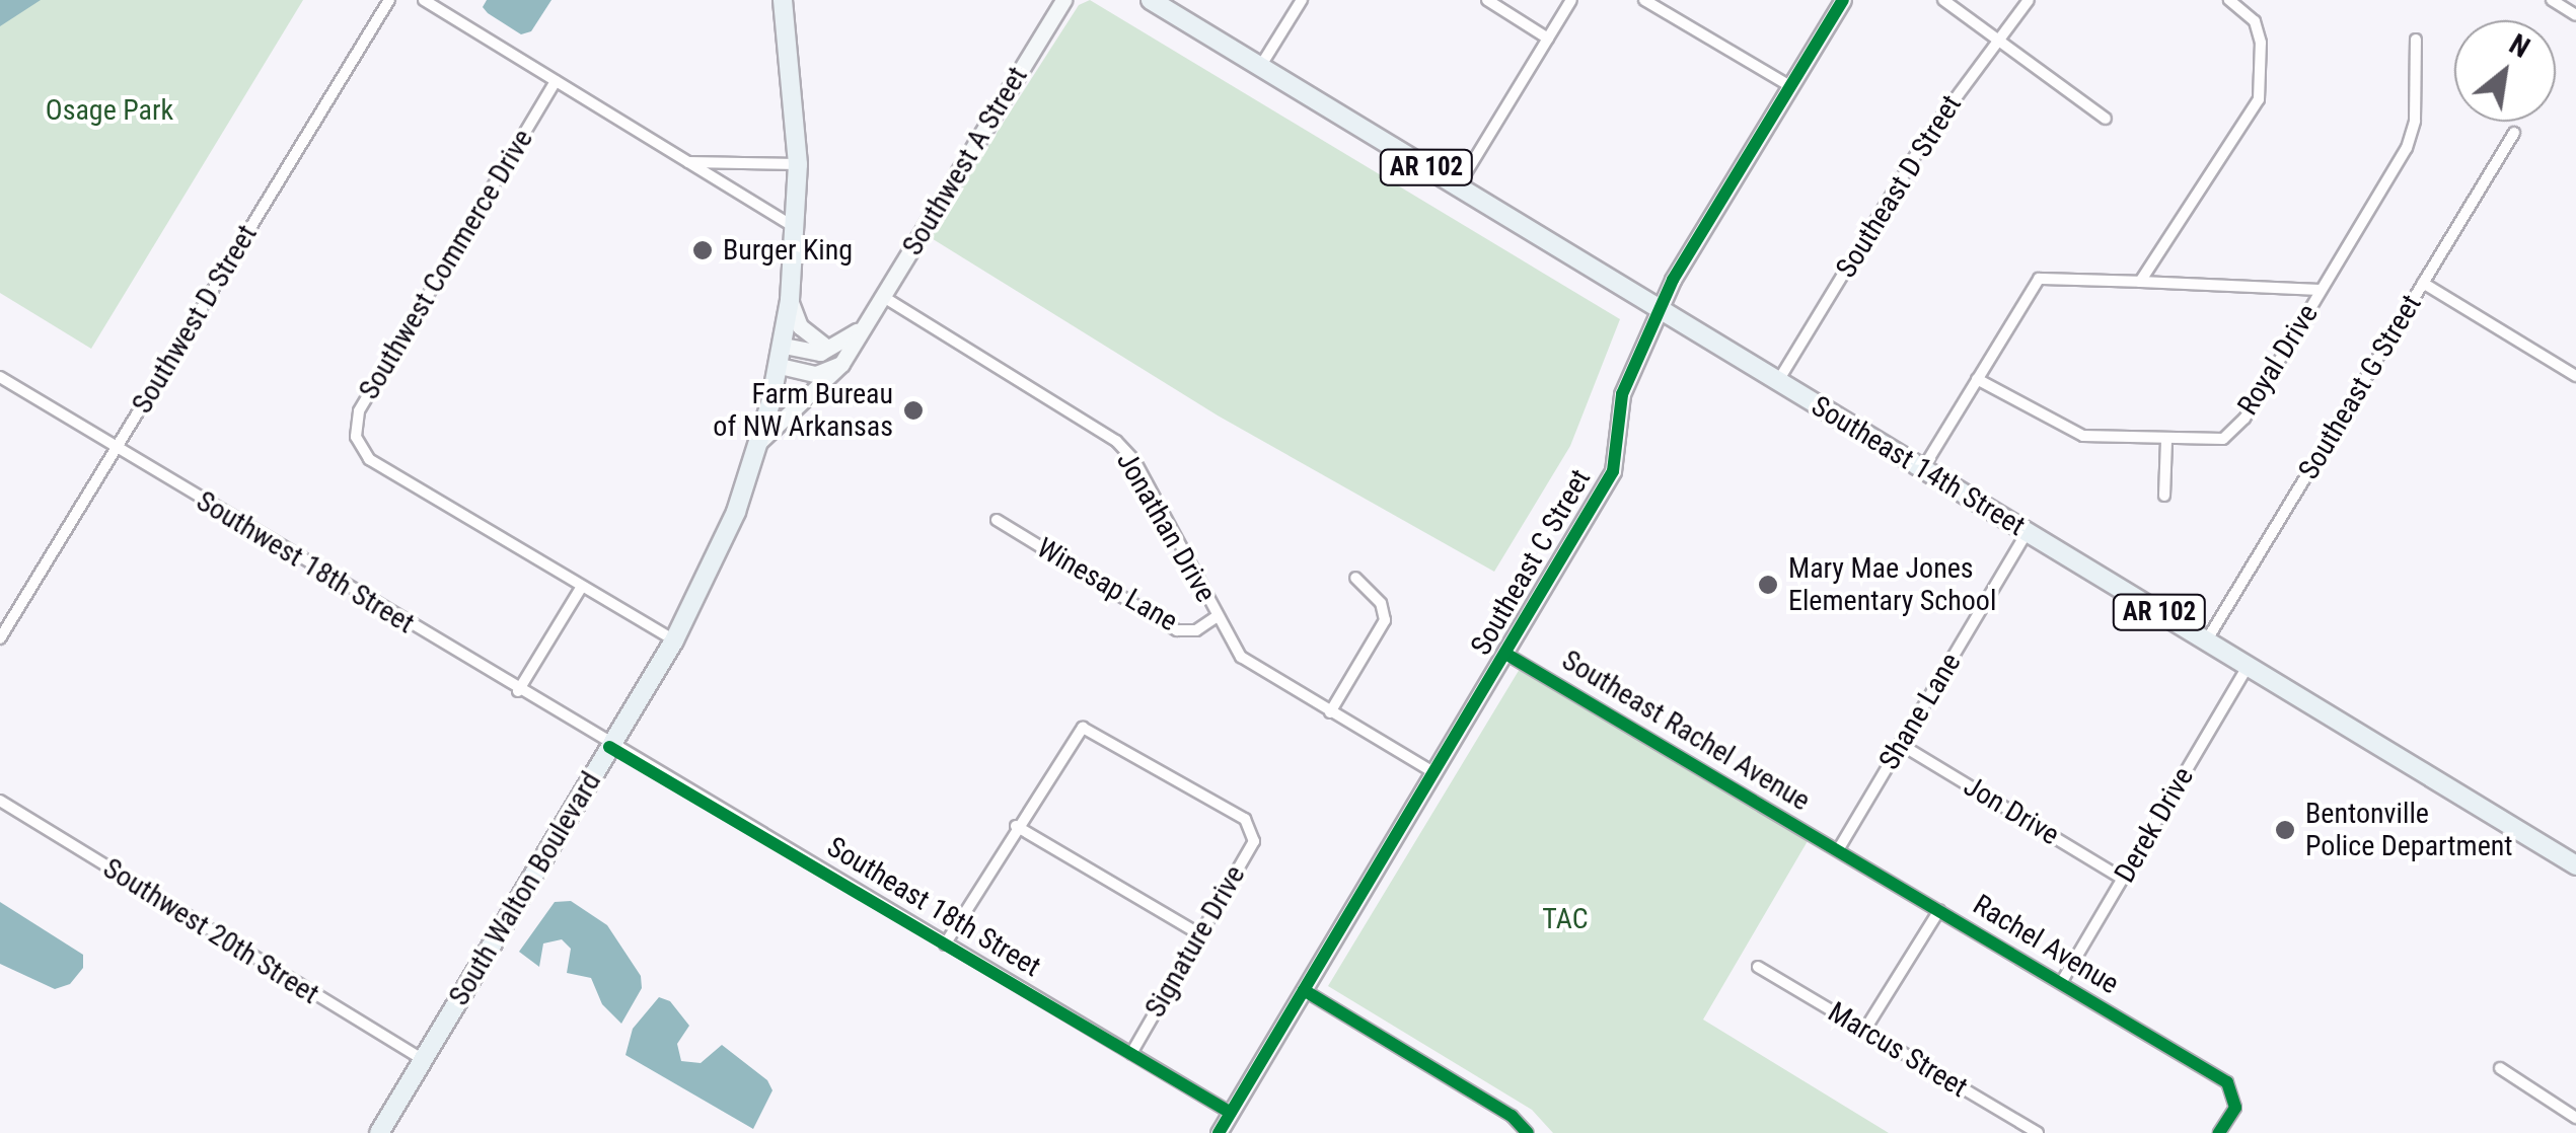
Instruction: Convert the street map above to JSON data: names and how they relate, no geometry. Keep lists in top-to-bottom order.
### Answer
{
  "streets": {
    "main road": ["AR 102", "Southeast 14th Street", "South Walton Boulevard"],
    "street": [
      "Southwest A Street",
      "Southeast D Street",
      "Southwest Commerce Drive",
      "Southwest D Street",
      "Royal Drive",
      "Southeast G Street",
      "Jonathan Drive",
      "Southwest 18th Street",
      "Southeast C Street",
      "Winesap Lane",
      "Shane Lane",
      "Southeast Rachel Avenue",
      "Jon Drive",
      "Derek Drive",
      "Southeast 18th Street",
      "Southwest 20th Street",
      "Signature Drive",
      "Rachel Avenue",
      "Marcus Street"
    ]
  },
  "crossings": [
    ["Southwest A Street", "Jonathan Drive"],
    ["Southwest A Street", "South Walton Boulevard"],
    ["AR 102", "Southeast 14th Street"],
    ["Southeast D Street", "Southeast 14th Street"],
    ["Southwest Commerce Drive", "South Walton Boulevard"],
    ["Southwest D Street", "Southwest 18th Street"],
    ["Southeast G Street", "Southeast 14th Street"],
    ["Southeast 14th Street", "Southeast C Street"],
    ["Southeast 14th Street", "Shane Lane"],
    ["Southeast 14th Street", "Derek Drive"],
    ["Jonathan Drive", "Southeast C Street"],
    ["Jonathan Drive", "Winesap Lane"],
    ["Southwest 18th Street", "South Walton Boulevard"],
    ["Southwest 18th Street", "Southeast 18th Street"],
    ["Southeast C Street", "Southeast Rachel Avenue"],
    ["Southeast C Street", "Southeast 18th Street"],
    ["Shane Lane", "Southeast Rachel Avenue"],
    ["Shane Lane", "Jon Drive"],
    ["Shane Lane", "Rachel Avenue"],
    ["Southeast Rachel Avenue", "Rachel Avenue"],
    ["Jon Drive", "Derek Drive"],
    ["Derek Drive", "Rachel Avenue"],
    ["South Walton Boulevard", "Southeast 18th Street"],
    ["South Walton Boulevard", "Southwest 20th Street"],
    ["Southeast 18th Street", "Signature Drive"]
  ],
  "parks": ["Osage Park", "TAC"],
  "places": [
    "Burger King",
    "Farm Bureau of NW Arkansas",
    "Mary Mae Jones Elementary School",
    "Bentonville Police Department"
  ],
  "north": "top right"
}
